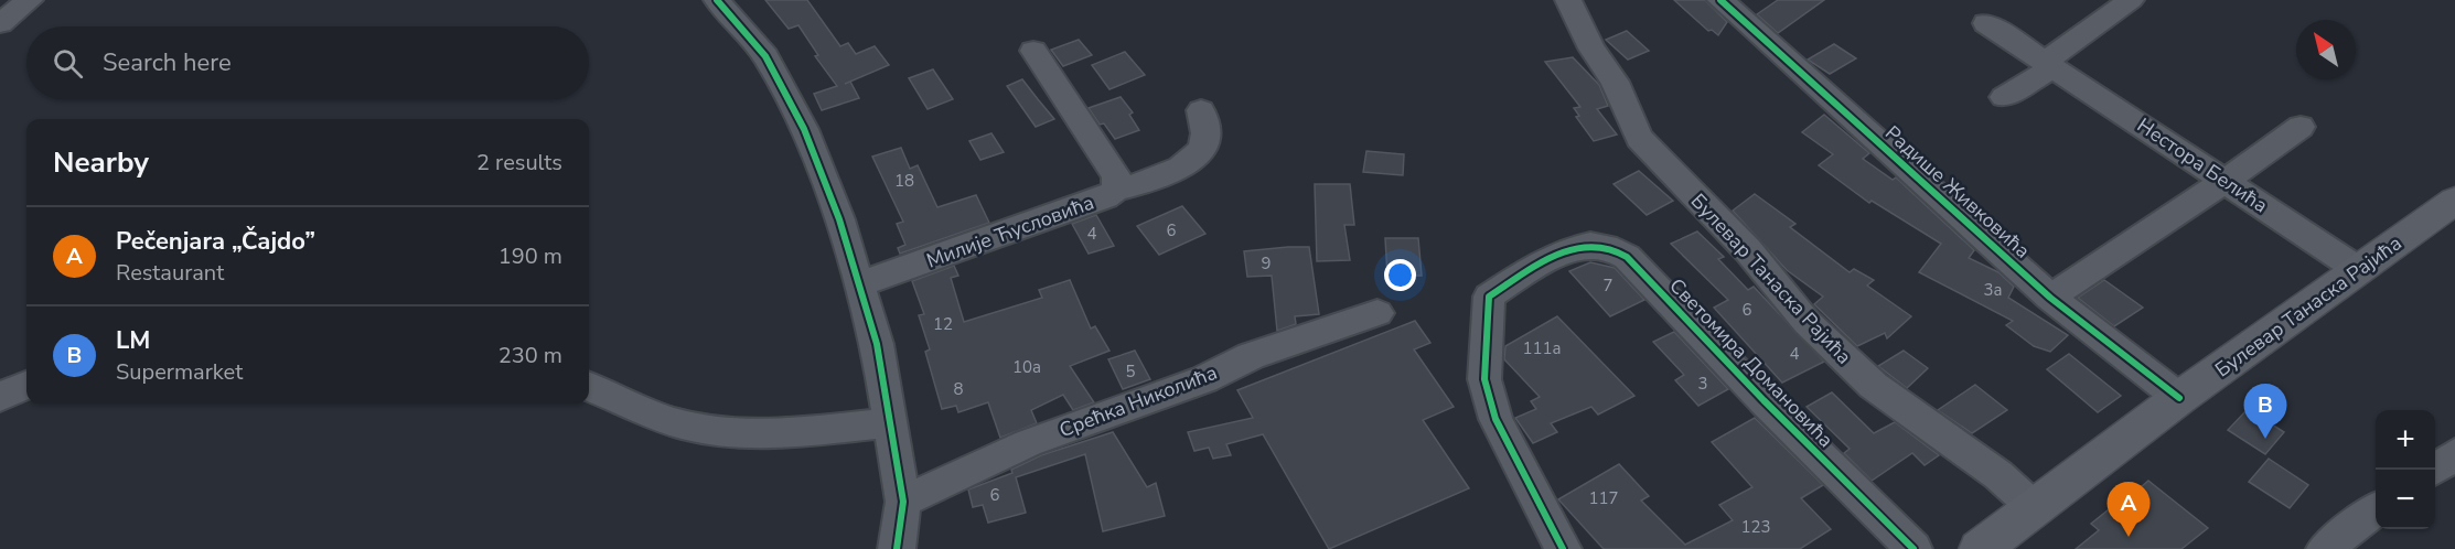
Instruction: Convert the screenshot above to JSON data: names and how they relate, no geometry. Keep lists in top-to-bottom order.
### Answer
{
  "streets": {
    "main road": ["Булевар Танаска Рајића"],
    "street": [
      "Нестора Белића",
      "Радише Живковића",
      "Милије Ћусловића",
      "Светомира Домановића",
      "Срећка Николића"
    ]
  },
  "crossings": [
    ["Нестора Белића", "Булевар Танаска Рајића"],
    ["Радише Живковића", "Булевар Танаска Рајића"]
  ],
  "house_numbers": [
    "18",
    "6",
    "4",
    "9",
    "7",
    "3a",
    "6",
    "12",
    "111a",
    "4",
    "10a",
    "5",
    "3",
    "8",
    "6",
    "117",
    "123"
  ],
  "north": "top left",
  "page": {
    "search": "Search here",
    "heading": ["Nearby", "2 results"],
    "list": [
      {
        "mark": "A",
        "name": "Pečenjara „Čajdo”",
        "note": "Restaurant",
        "value": "190 m"
      },
      {
        "mark": "B",
        "name": "LM",
        "note": "Supermarket",
        "value": "230 m"
      }
    ],
    "pins": ["B", "A"],
    "map_buttons": ["+", "−"]
  }
}
